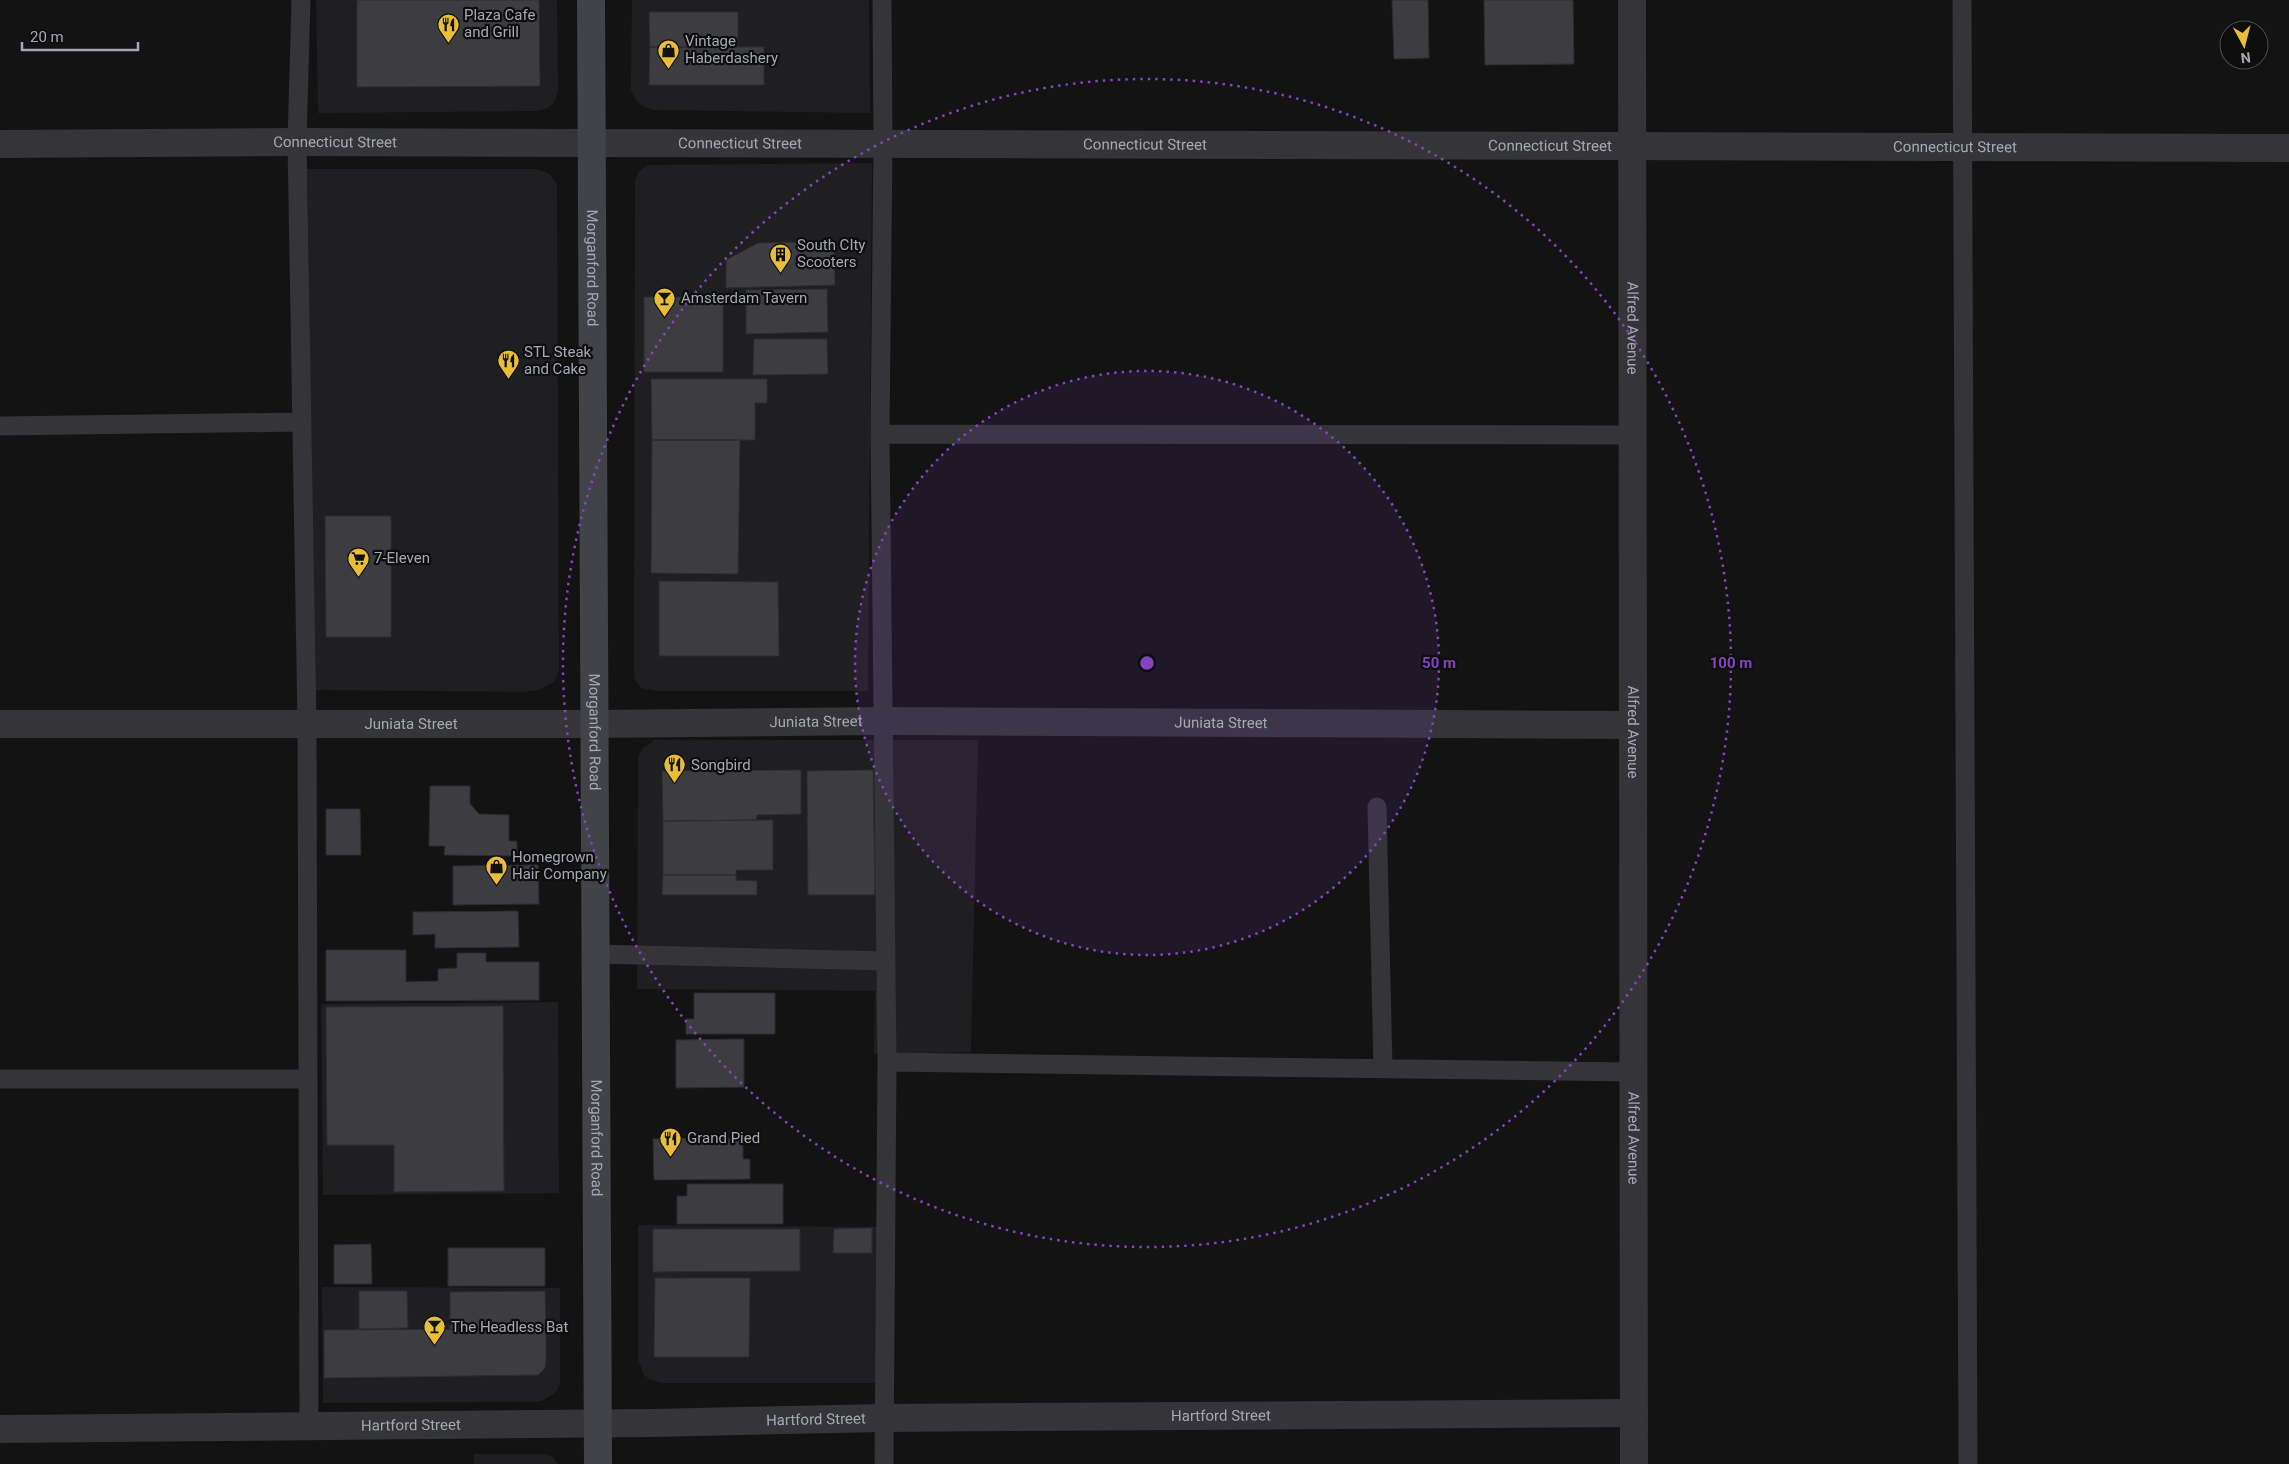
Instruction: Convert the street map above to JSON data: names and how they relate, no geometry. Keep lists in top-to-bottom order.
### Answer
{
  "streets": {
    "street": [
      "Connecticut Street",
      "Morganford Road",
      "Alfred Avenue",
      "Juniata Street",
      "Hartford Street"
    ]
  },
  "crossings": [
    ["Connecticut Street", "Morganford Road"],
    ["Connecticut Street", "Alfred Avenue"],
    ["Morganford Road", "Juniata Street"],
    ["Morganford Road", "Hartford Street"],
    ["Alfred Avenue", "Juniata Street"],
    ["Alfred Avenue", "Hartford Street"]
  ],
  "places": {
    "restaurant": [
      "Plaza Cafe and Grill",
      "STL Steak and Cake",
      "Songbird",
      "Grand Pied"
    ],
    "shop": ["Vintage Haberdashery", "Homegrown Hair Company"],
    "building": ["South CIty Scooters"],
    "bar": ["Amsterdam Tavern", "The Headless Bat"],
    "supermarket": ["7-Eleven"]
  },
  "scale_bar": "20 m",
  "north": "bottom",
  "rings": ["50 m", "100 m"]
}
